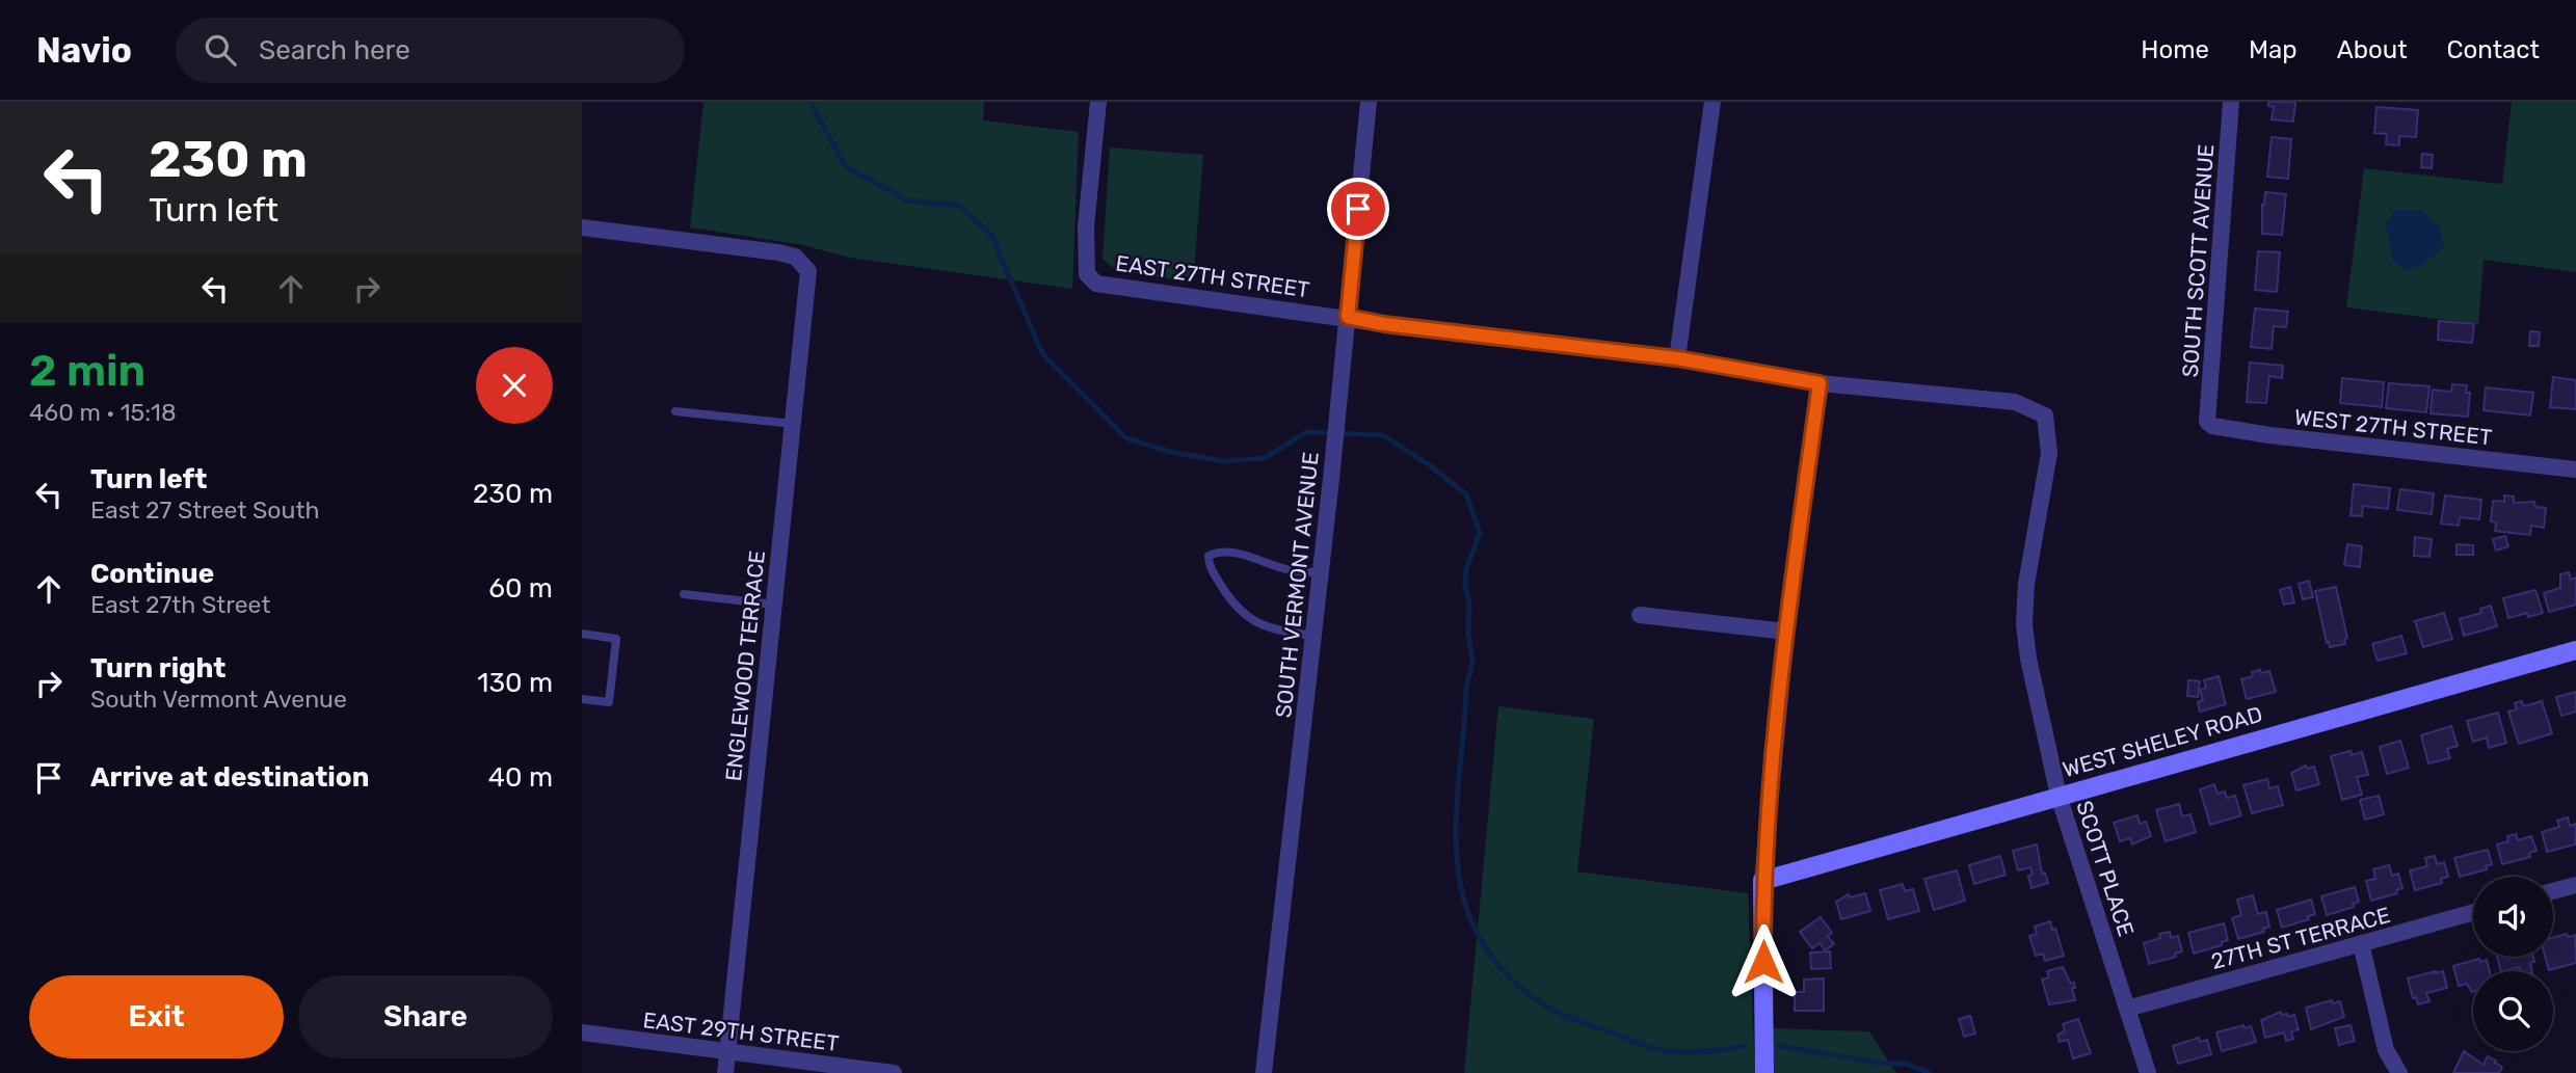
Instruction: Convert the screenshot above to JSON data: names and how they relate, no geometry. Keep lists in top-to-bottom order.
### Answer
{
  "streets": {
    "street": [
      "SOUTH SCOTT AVENUE",
      "EAST 27TH STREET",
      "WEST 27TH STREET",
      "SOUTH VERMONT AVENUE",
      "ENGLEWOOD TERRACE",
      "WEST SHELEY ROAD",
      "SCOTT PLACE",
      "27TH ST TERRACE",
      "EAST 29TH STREET"
    ]
  },
  "crossings": [
    ["SOUTH SCOTT AVENUE", "WEST 27TH STREET"],
    ["EAST 27TH STREET", "SOUTH VERMONT AVENUE"],
    ["EAST 27TH STREET", "SCOTT PLACE"],
    ["ENGLEWOOD TERRACE", "EAST 29TH STREET"],
    ["WEST SHELEY ROAD", "SCOTT PLACE"],
    ["SCOTT PLACE", "27TH ST TERRACE"]
  ],
  "page": {
    "header": "Navio",
    "search": "Search here",
    "nav": [
      "Home",
      "Map",
      "About",
      "Contact"
    ],
    "turn": ["230 m", "Turn left"],
    "heading": ["2 min", "460 m · 15:18"],
    "list": [
      {
        "name": "Turn left",
        "note": "East 27 Street South",
        "value": "230 m"
      },
      {
        "name": "Continue",
        "note": "East 27th Street",
        "value": "60 m"
      },
      {
        "name": "Turn right",
        "note": "South Vermont Avenue",
        "value": "130 m"
      },
      {
        "name": "Arrive at destination",
        "value": "40 m"
      }
    ],
    "buttons": ["Exit", "Share"]
  }
}
